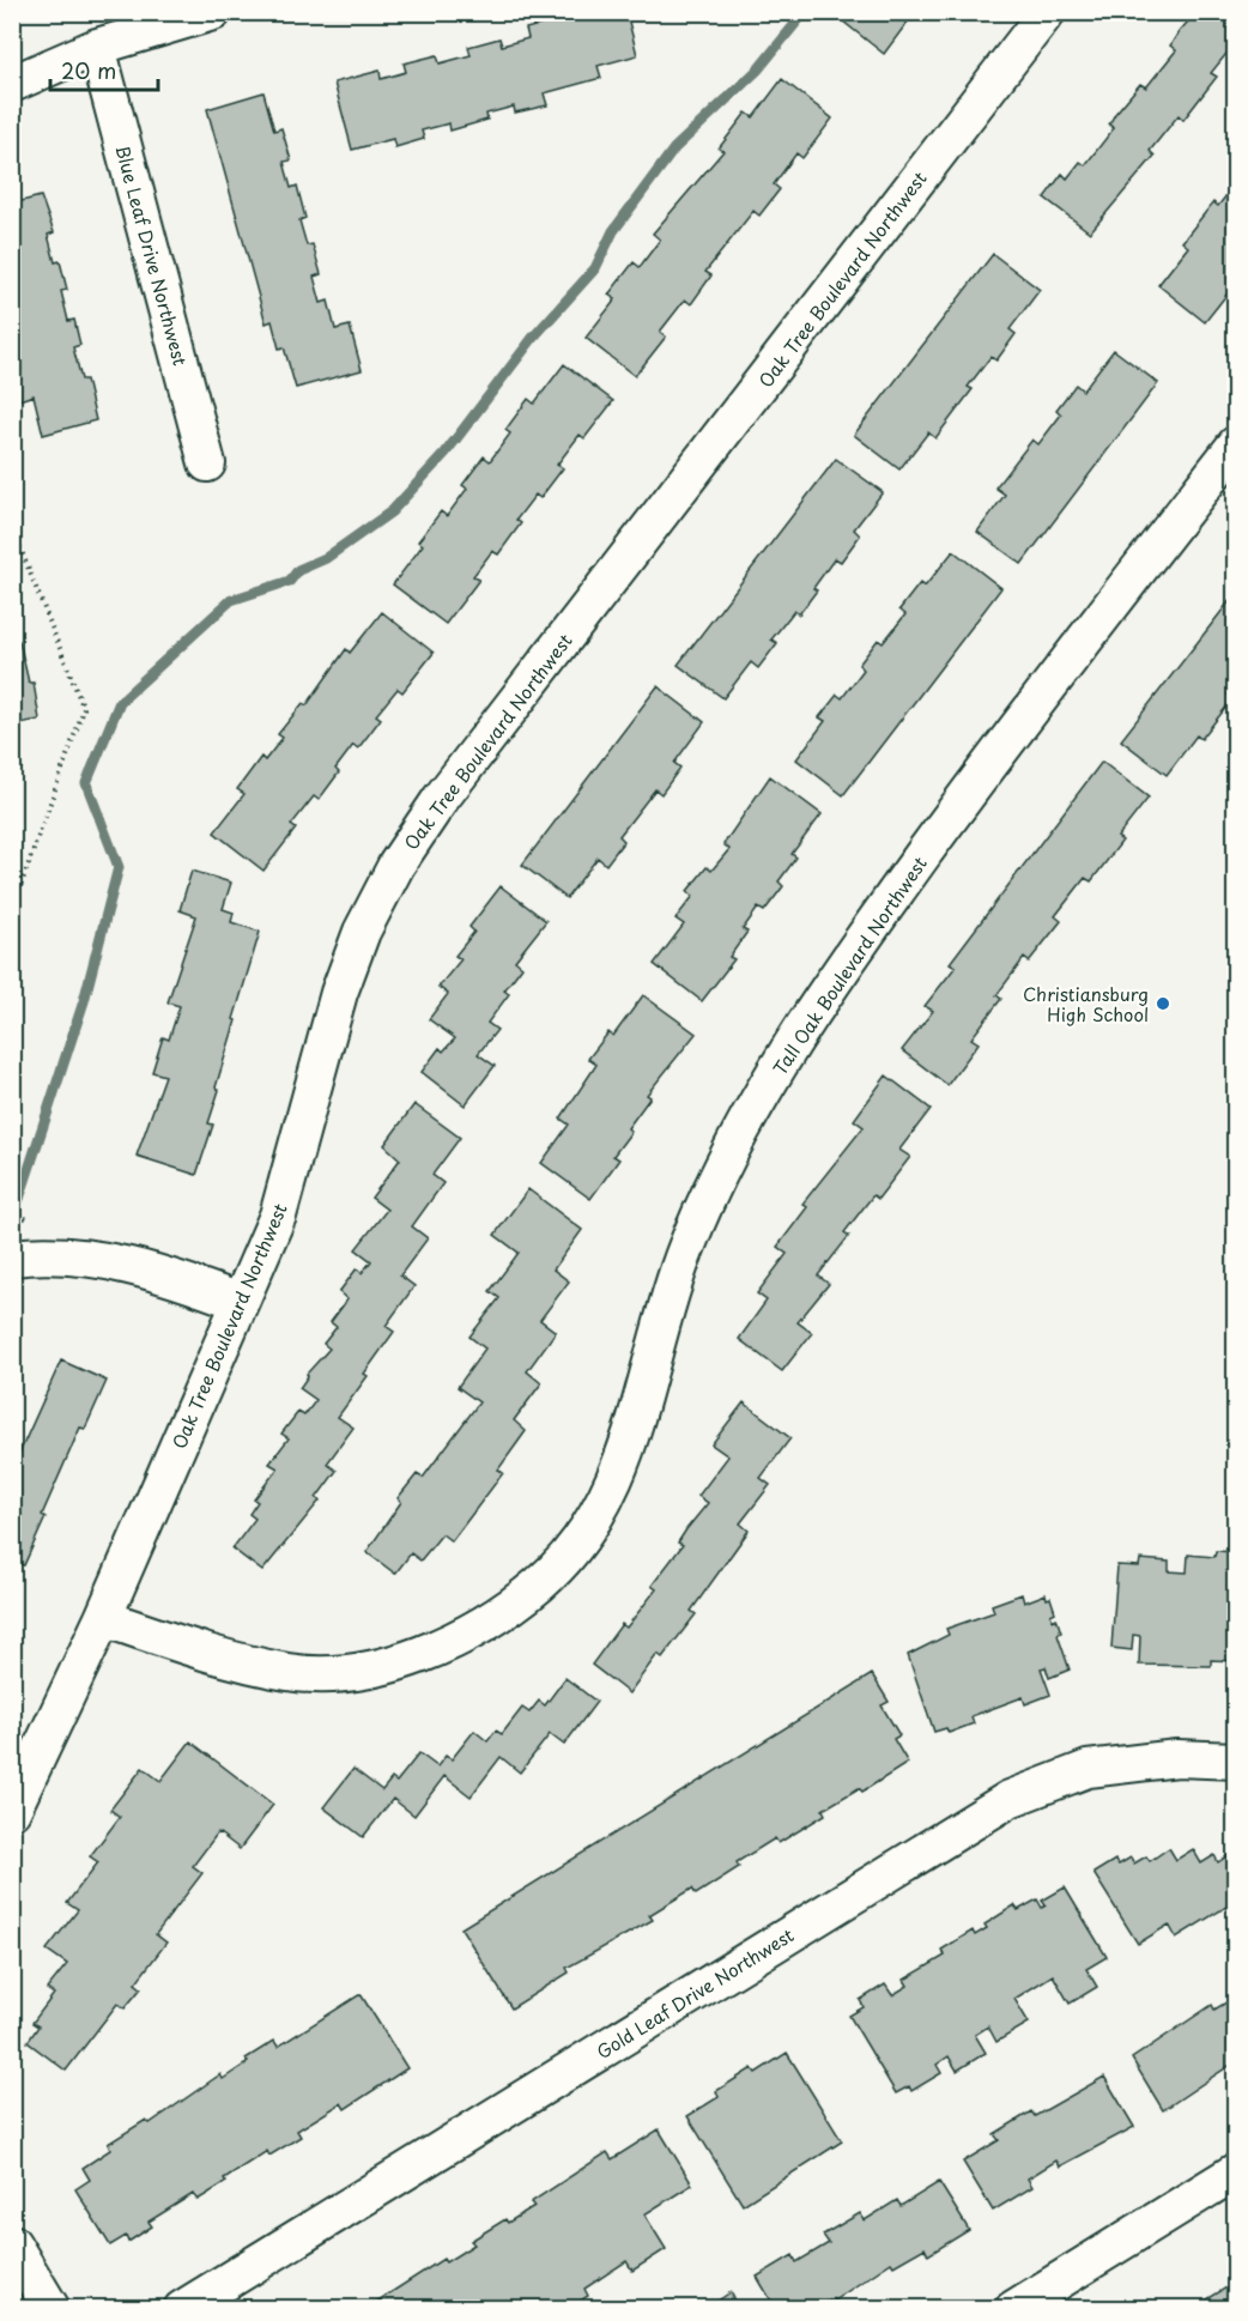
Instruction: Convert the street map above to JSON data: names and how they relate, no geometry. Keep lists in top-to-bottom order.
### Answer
{
  "streets": {
    "street": [
      "Blue Leaf Drive Northwest",
      "Oak Tree Boulevard Northwest",
      "Tall Oak Boulevard Northwest",
      "Gold Leaf Drive Northwest"
    ]
  },
  "crossings": [
    ["Oak Tree Boulevard Northwest", "Tall Oak Boulevard Northwest"]
  ],
  "places": ["Christiansburg High School"],
  "scale_bar": "20 m"
}
